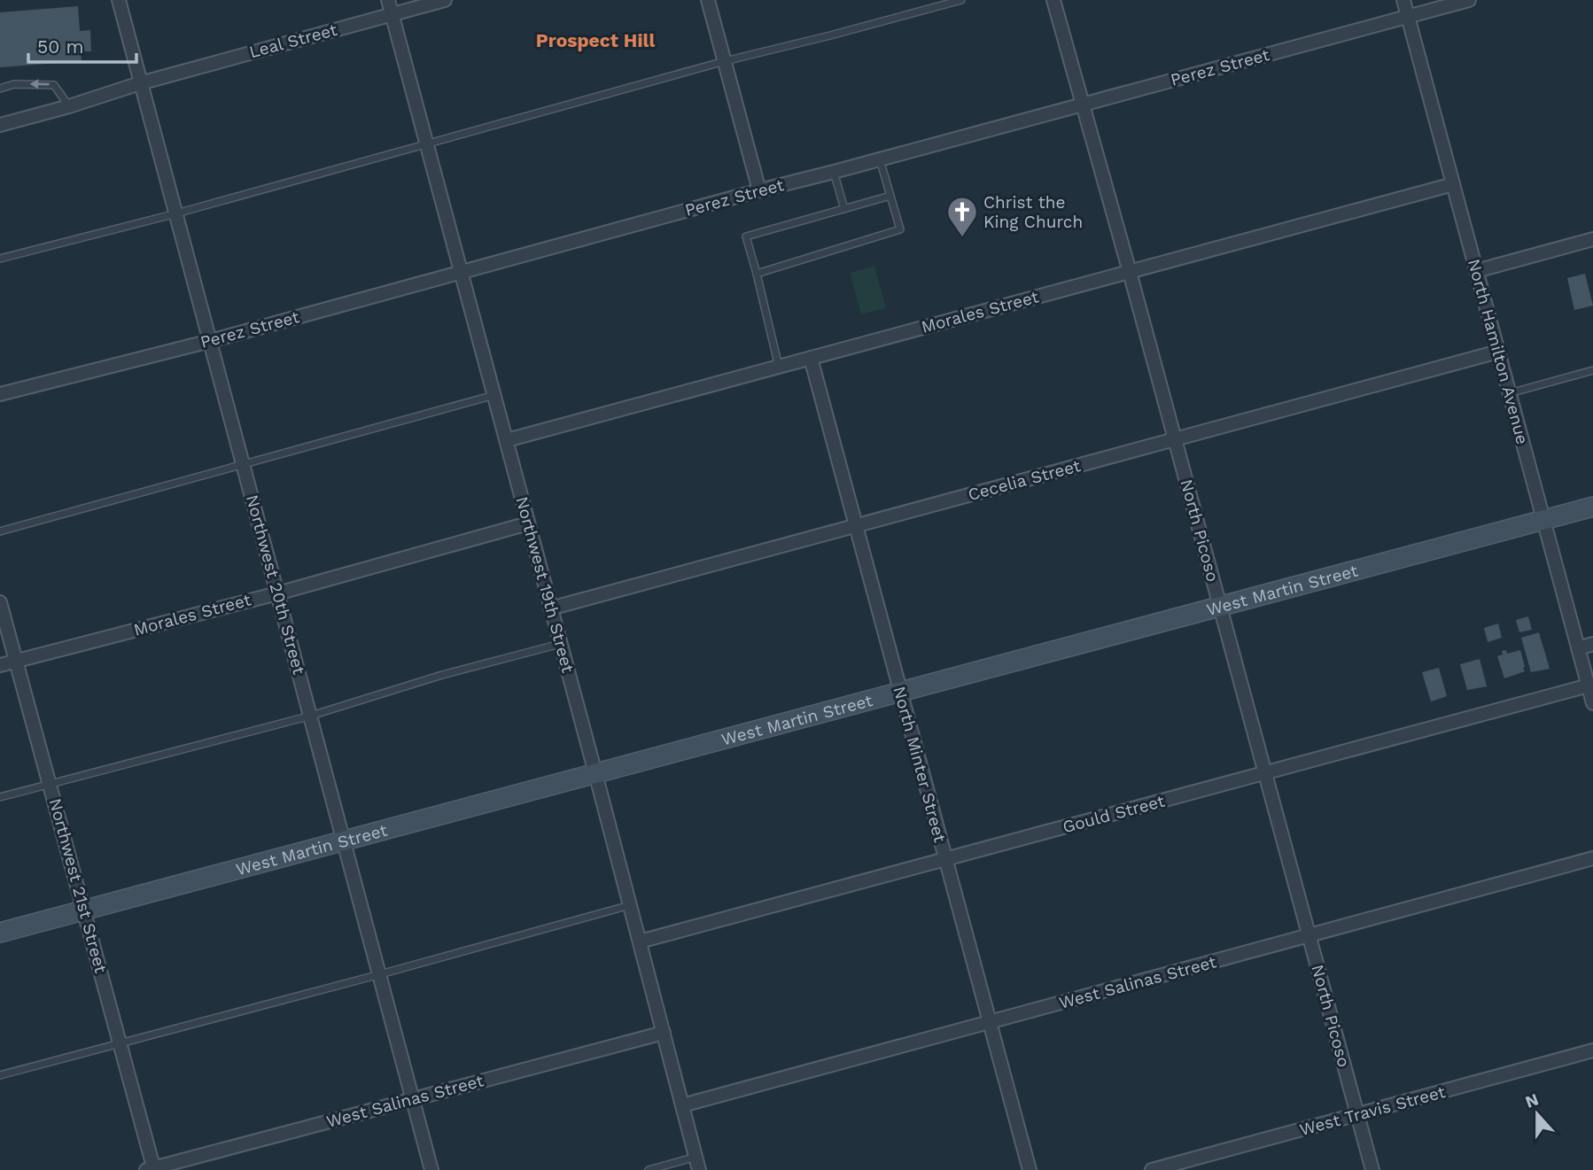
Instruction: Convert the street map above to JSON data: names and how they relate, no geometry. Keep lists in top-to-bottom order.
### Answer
{
  "streets": {
    "main road": ["West Martin Street"],
    "street": [
      "Leal Street",
      "Perez Street",
      "Morales Street",
      "North Hamilton Avenue",
      "Cecelia Street",
      "North Picoso",
      "Northwest 20th Street",
      "Northwest 19th Street",
      "North Minter Street",
      "Gould Street",
      "Northwest 21st Street",
      "West Salinas Street",
      "West Travis Street"
    ]
  },
  "crossings": [
    ["Leal Street", "Northwest 20th Street"],
    ["Leal Street", "Northwest 19th Street"],
    ["Perez Street", "North Hamilton Avenue"],
    ["Perez Street", "North Picoso"],
    ["Perez Street", "Northwest 20th Street"],
    ["Perez Street", "Northwest 19th Street"],
    ["Morales Street", "North Hamilton Avenue"],
    ["Morales Street", "North Picoso"],
    ["Morales Street", "Northwest 20th Street"],
    ["Morales Street", "Northwest 19th Street"],
    ["Morales Street", "North Minter Street"],
    ["Morales Street", "Northwest 21st Street"],
    ["North Hamilton Avenue", "Cecelia Street"],
    ["North Hamilton Avenue", "West Martin Street"],
    ["North Hamilton Avenue", "Gould Street"],
    ["Cecelia Street", "North Picoso"],
    ["Cecelia Street", "Northwest 19th Street"],
    ["Cecelia Street", "North Minter Street"],
    ["North Picoso", "West Martin Street"],
    ["North Picoso", "Gould Street"],
    ["North Picoso", "West Salinas Street"],
    ["North Picoso", "West Travis Street"],
    ["Northwest 20th Street", "West Martin Street"],
    ["Northwest 20th Street", "West Salinas Street"],
    ["Northwest 19th Street", "West Martin Street"],
    ["Northwest 19th Street", "Gould Street"],
    ["Northwest 19th Street", "West Salinas Street"],
    ["West Martin Street", "North Minter Street"],
    ["West Martin Street", "Northwest 21st Street"],
    ["North Minter Street", "Gould Street"],
    ["North Minter Street", "West Salinas Street"],
    ["Northwest 21st Street", "West Salinas Street"]
  ],
  "districts": ["Prospect Hill"],
  "places": {
    "church": ["Christ the King Church"]
  },
  "scale_bar": "50 m",
  "north": "top"
}
